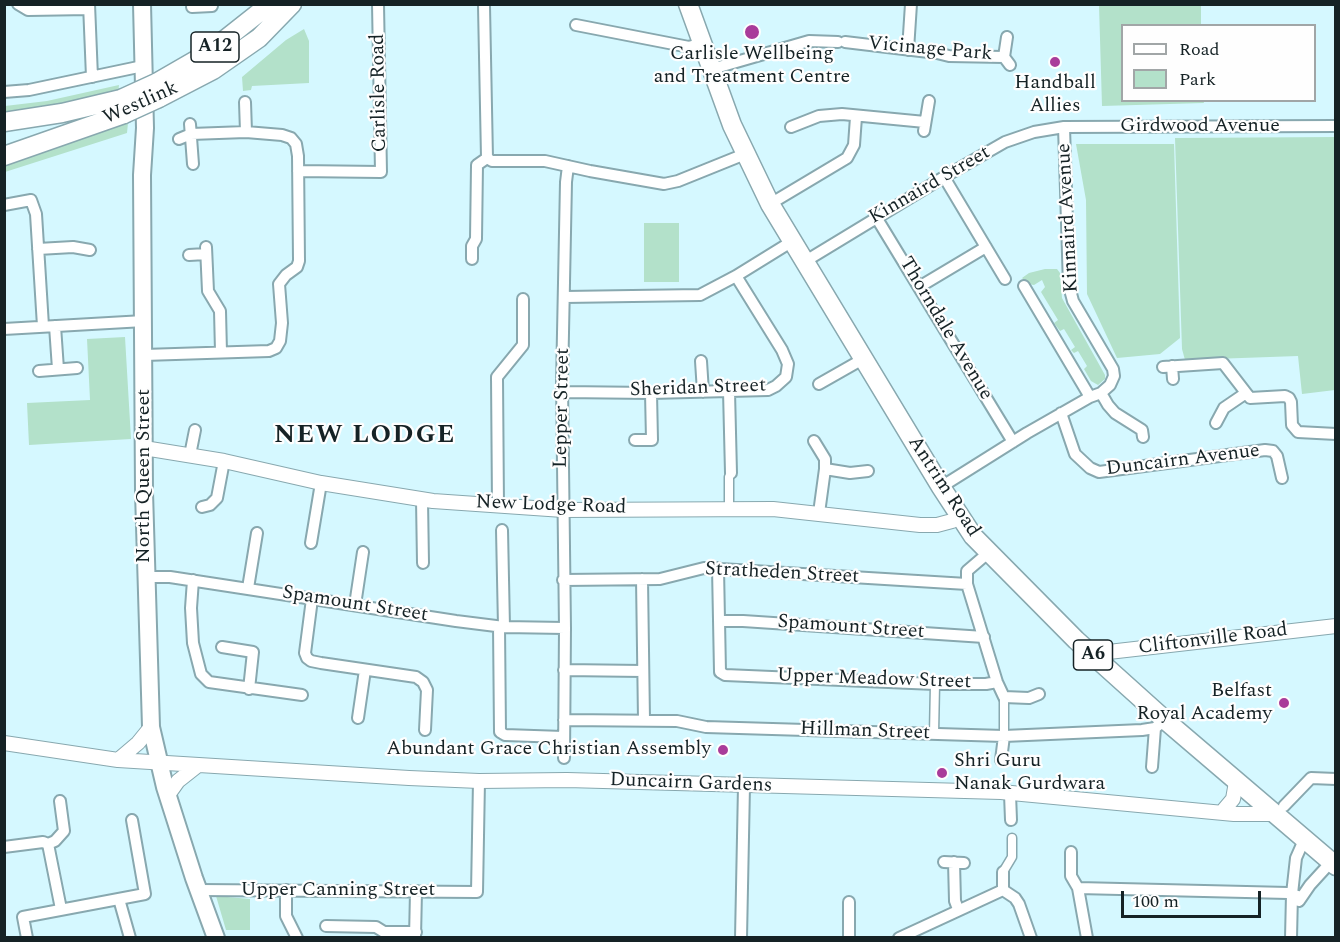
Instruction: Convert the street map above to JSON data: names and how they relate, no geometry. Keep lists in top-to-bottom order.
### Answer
{
  "streets": {
    "main road": [
      "A12",
      "Westlink",
      "North Queen Street",
      "Antrim Road",
      "A6"
    ],
    "street": [
      "Vicinage Park",
      "Carlisle Road",
      "Girdwood Avenue",
      "Kinnaird Street",
      "Kinnaird Avenue",
      "Thorndale Avenue",
      "Sheridan Street",
      "Lepper Street",
      "Duncairn Avenue",
      "New Lodge Road",
      "Stratheden Street",
      "Spamount Street",
      "Cliftonville Road",
      "Upper Meadow Street",
      "Hillman Street",
      "Duncairn Gardens",
      "Upper Canning Street"
    ]
  },
  "crossings": [
    ["Vicinage Park", "Antrim Road"],
    ["Girdwood Avenue", "Kinnaird Street"],
    ["Girdwood Avenue", "Kinnaird Avenue"],
    ["Kinnaird Street", "Kinnaird Avenue"],
    ["Kinnaird Street", "Thorndale Avenue"],
    ["Kinnaird Street", "Antrim Road"],
    ["Sheridan Street", "Lepper Street"],
    ["Lepper Street", "New Lodge Road"],
    ["Lepper Street", "Stratheden Street"],
    ["Lepper Street", "Spamount Street"],
    ["Lepper Street", "Hillman Street"],
    ["North Queen Street", "New Lodge Road"],
    ["North Queen Street", "Spamount Street"],
    ["North Queen Street", "Duncairn Gardens"],
    ["North Queen Street", "Upper Canning Street"],
    ["Antrim Road", "New Lodge Road"],
    ["Antrim Road", "Cliftonville Road"],
    ["Antrim Road", "Hillman Street"],
    ["Antrim Road", "Duncairn Gardens"],
    ["Spamount Street", "Upper Meadow Street"],
    ["Duncairn Gardens", "Upper Canning Street"]
  ],
  "districts": ["NEW LODGE"],
  "places": [
    "Carlisle Wellbeing and Treatment Centre",
    "Handball Allies",
    "Belfast Royal Academy",
    "Abundant Grace Christian Assembly",
    "Shri Guru Nanak Gurdwara"
  ],
  "legend": ["Road", "Park"],
  "scale_bar": "100 m"
}
